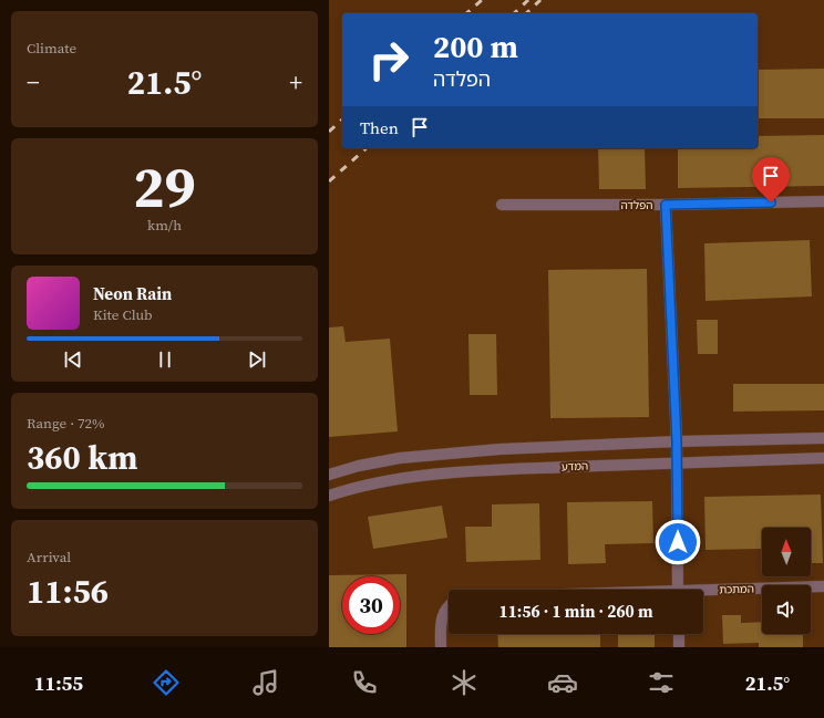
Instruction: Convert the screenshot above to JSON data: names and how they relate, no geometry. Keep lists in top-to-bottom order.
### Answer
{
  "streets": {
    "street": ["הפלדה", "המדע", "המתכת"]
  },
  "north": "top",
  "page": {
    "tile": [
      "Climate",
      ["29", "km/h"],
      ["Range · 72%", "360 km"],
      ["Arrival", "11:56"]
    ],
    "turn": ["200 m", "הפלדה"],
    "heat": ["−", "21.5°", "+"],
    "then": "Then",
    "song": ["Neon Rain", "Kite Club"],
    "limit": "30",
    "trip": "11:56 · 1 min · 260 m",
    "tabs": ["11:55", "21.5°"]
  }
}
